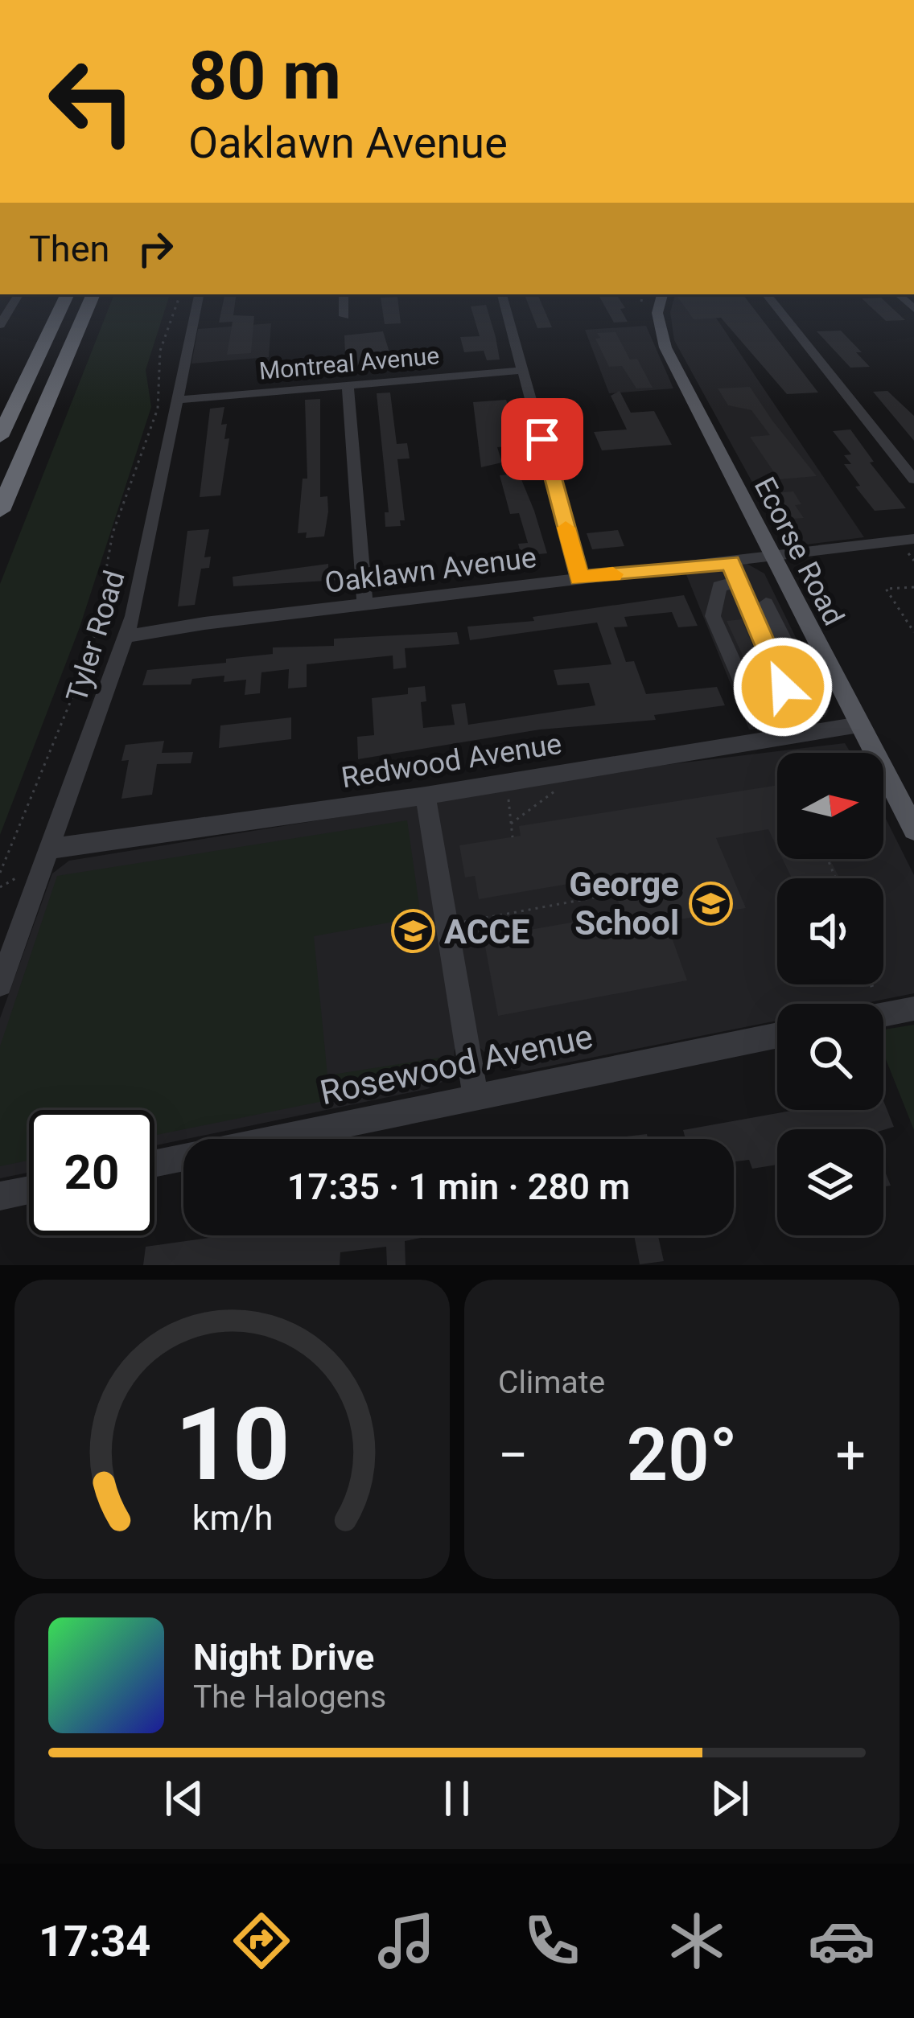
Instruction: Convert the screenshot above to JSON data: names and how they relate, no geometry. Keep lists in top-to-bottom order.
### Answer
{
  "streets": {
    "main road": ["Ecorse Road"],
    "street": [
      "Montreal Avenue",
      "Oaklawn Avenue",
      "Tyler Road",
      "Redwood Avenue",
      "Rosewood Avenue"
    ]
  },
  "crossings": [
    ["Montreal Avenue", "Tyler Road"],
    ["Ecorse Road", "Oaklawn Avenue"],
    ["Ecorse Road", "Redwood Avenue"],
    ["Oaklawn Avenue", "Tyler Road"],
    ["Tyler Road", "Redwood Avenue"]
  ],
  "places": {
    "school or university": ["George School", "ACCE"]
  },
  "north": "right",
  "page": {
    "turn": ["80 m", "Oaklawn Avenue"],
    "then": "Then",
    "limit": "20",
    "trip": "17:35 · 1 min · 280 m",
    "tile": "Climate",
    "heat": ["−", "20°", "+"],
    "song": ["Night Drive", "The Halogens"],
    "tabs": "17:34",
    "gauge": ["10", "km/h"]
  }
}
